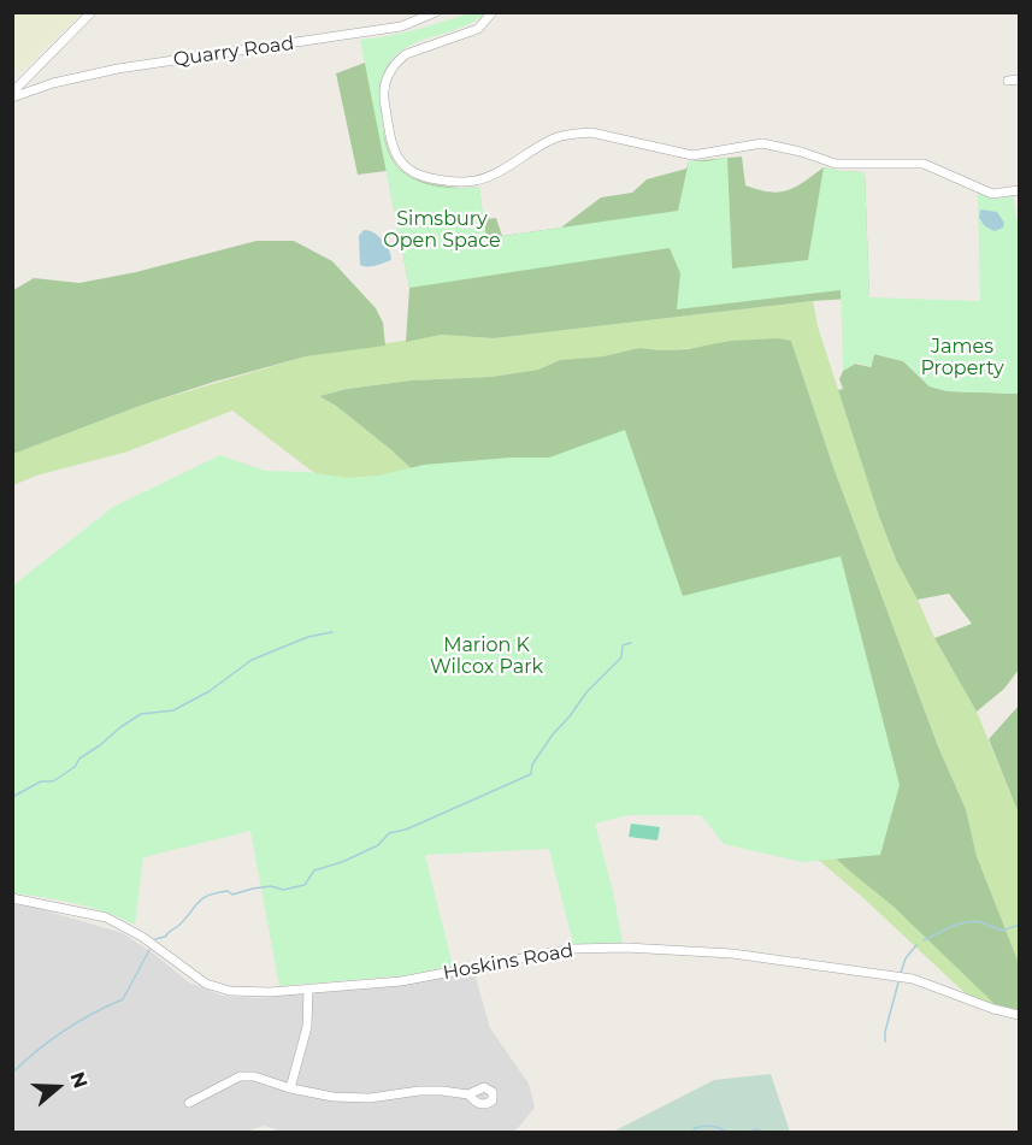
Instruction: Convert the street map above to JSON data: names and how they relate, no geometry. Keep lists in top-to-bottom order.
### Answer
{
  "streets": {
    "street": ["Quarry Road", "Hoskins Road"]
  },
  "parks": ["Simsbury Open Space", "James Property", "Marion K Wilcox Park"],
  "north": "right"
}
